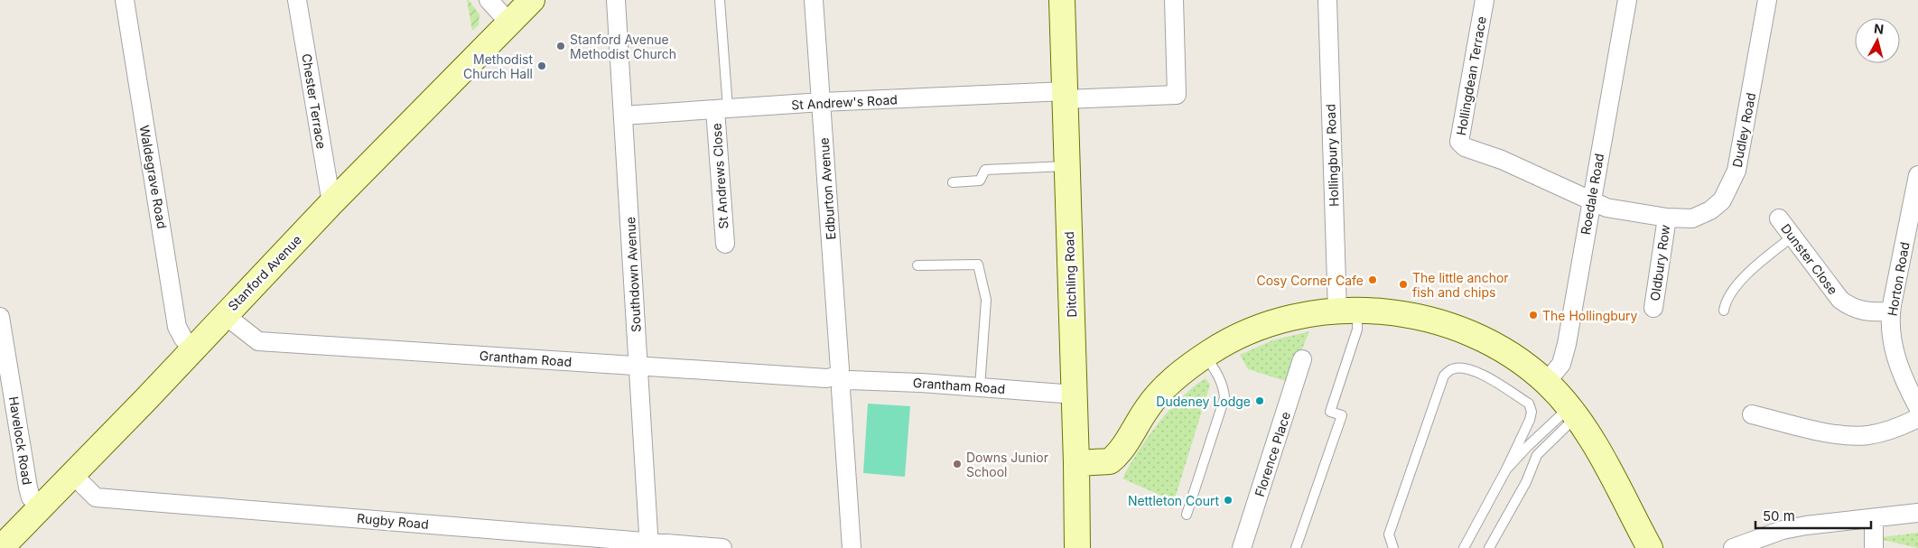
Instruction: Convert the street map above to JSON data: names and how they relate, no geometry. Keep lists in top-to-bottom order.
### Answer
{
  "streets": {
    "street": [
      "Hollingdean Terrace",
      "Chester Terrace",
      "St Andrew's Road",
      "Dudley Road",
      "Hollingbury Road",
      "St Andrews Close",
      "Waldegrave Road",
      "Edburton Avenue",
      "Roedale Road",
      "Dunster Close",
      "Oldbury Row",
      "Stanford Avenue",
      "Southdown Avenue",
      "Ditchling Road",
      "Horton Road",
      "Grantham Road",
      "Havelock Road",
      "Florence Place",
      "Rugby Road"
    ]
  },
  "crossings": [
    ["Hollingdean Terrace", "Dudley Road"],
    ["Hollingdean Terrace", "Roedale Road"],
    ["Chester Terrace", "Stanford Avenue"],
    ["St Andrew's Road", "St Andrews Close"],
    ["St Andrew's Road", "Edburton Avenue"],
    ["St Andrew's Road", "Southdown Avenue"],
    ["St Andrew's Road", "Ditchling Road"],
    ["Dudley Road", "Roedale Road"],
    ["Dudley Road", "Oldbury Row"],
    ["Waldegrave Road", "Stanford Avenue"],
    ["Edburton Avenue", "Grantham Road"],
    ["Dunster Close", "Horton Road"],
    ["Stanford Avenue", "Grantham Road"],
    ["Stanford Avenue", "Havelock Road"],
    ["Stanford Avenue", "Rugby Road"],
    ["Southdown Avenue", "Grantham Road"],
    ["Southdown Avenue", "Rugby Road"],
    ["Ditchling Road", "Grantham Road"]
  ],
  "places": [
    "Stanford Avenue Methodist Church",
    "Methodist Church Hall",
    "Cosy Corner Cafe",
    "The little anchor fish and chips",
    "The Hollingbury",
    "Dudeney Lodge",
    "Downs Junior School",
    "Nettleton Court"
  ],
  "scale_bar": "50 m",
  "north": "top"
}
